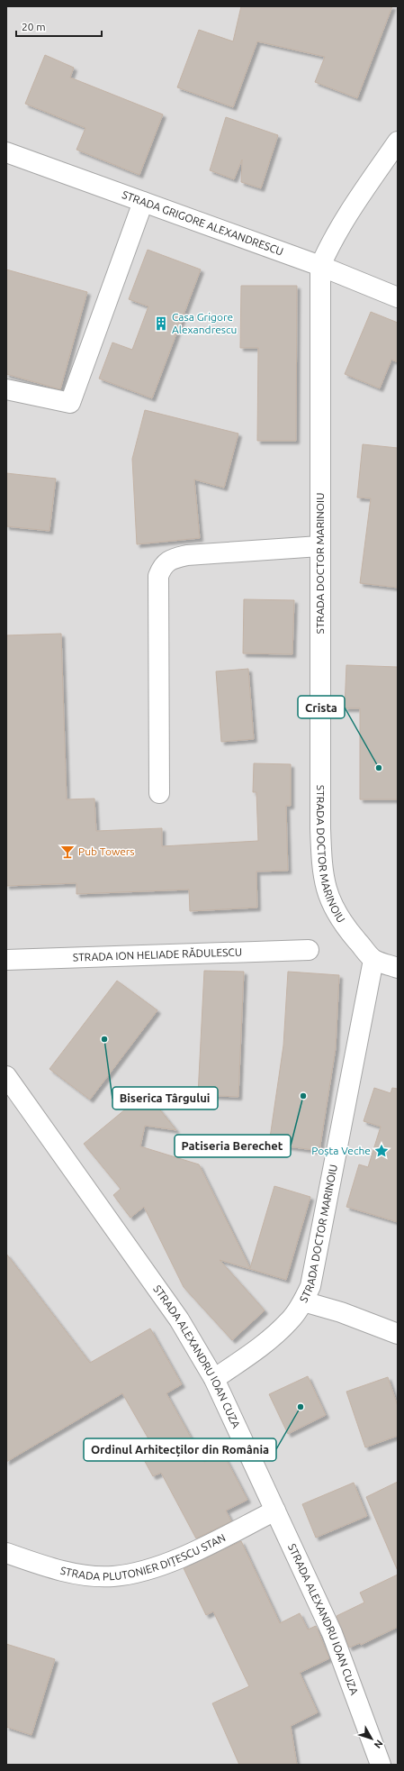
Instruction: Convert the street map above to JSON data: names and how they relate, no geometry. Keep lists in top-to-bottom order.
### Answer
{
  "streets": {
    "street": [
      "STRADA GRIGORE ALEXANDRESCU",
      "STRADA DOCTOR MARINOIU",
      "STRADA ION HELIADE RĂDULESCU",
      "STRADA ALEXANDRU IOAN CUZA",
      "STRADA PLUTONIER DIȚESCU STAN"
    ]
  },
  "crossings": [
    ["STRADA GRIGORE ALEXANDRESCU", "STRADA DOCTOR MARINOIU"],
    ["STRADA DOCTOR MARINOIU", "STRADA ALEXANDRU IOAN CUZA"],
    ["STRADA ALEXANDRU IOAN CUZA", "STRADA PLUTONIER DIȚESCU STAN"]
  ],
  "places": {
    "building": ["Casa Grigore Alexandrescu"],
    "other": [
      "Crista",
      "Biserica Târgului",
      "Patiseria Berechet",
      "Ordinul Arhitecților din România"
    ],
    "bar": ["Pub Towers"],
    "place": ["Poșta Veche"]
  },
  "scale_bar": "20 m",
  "north": "bottom right"
}
